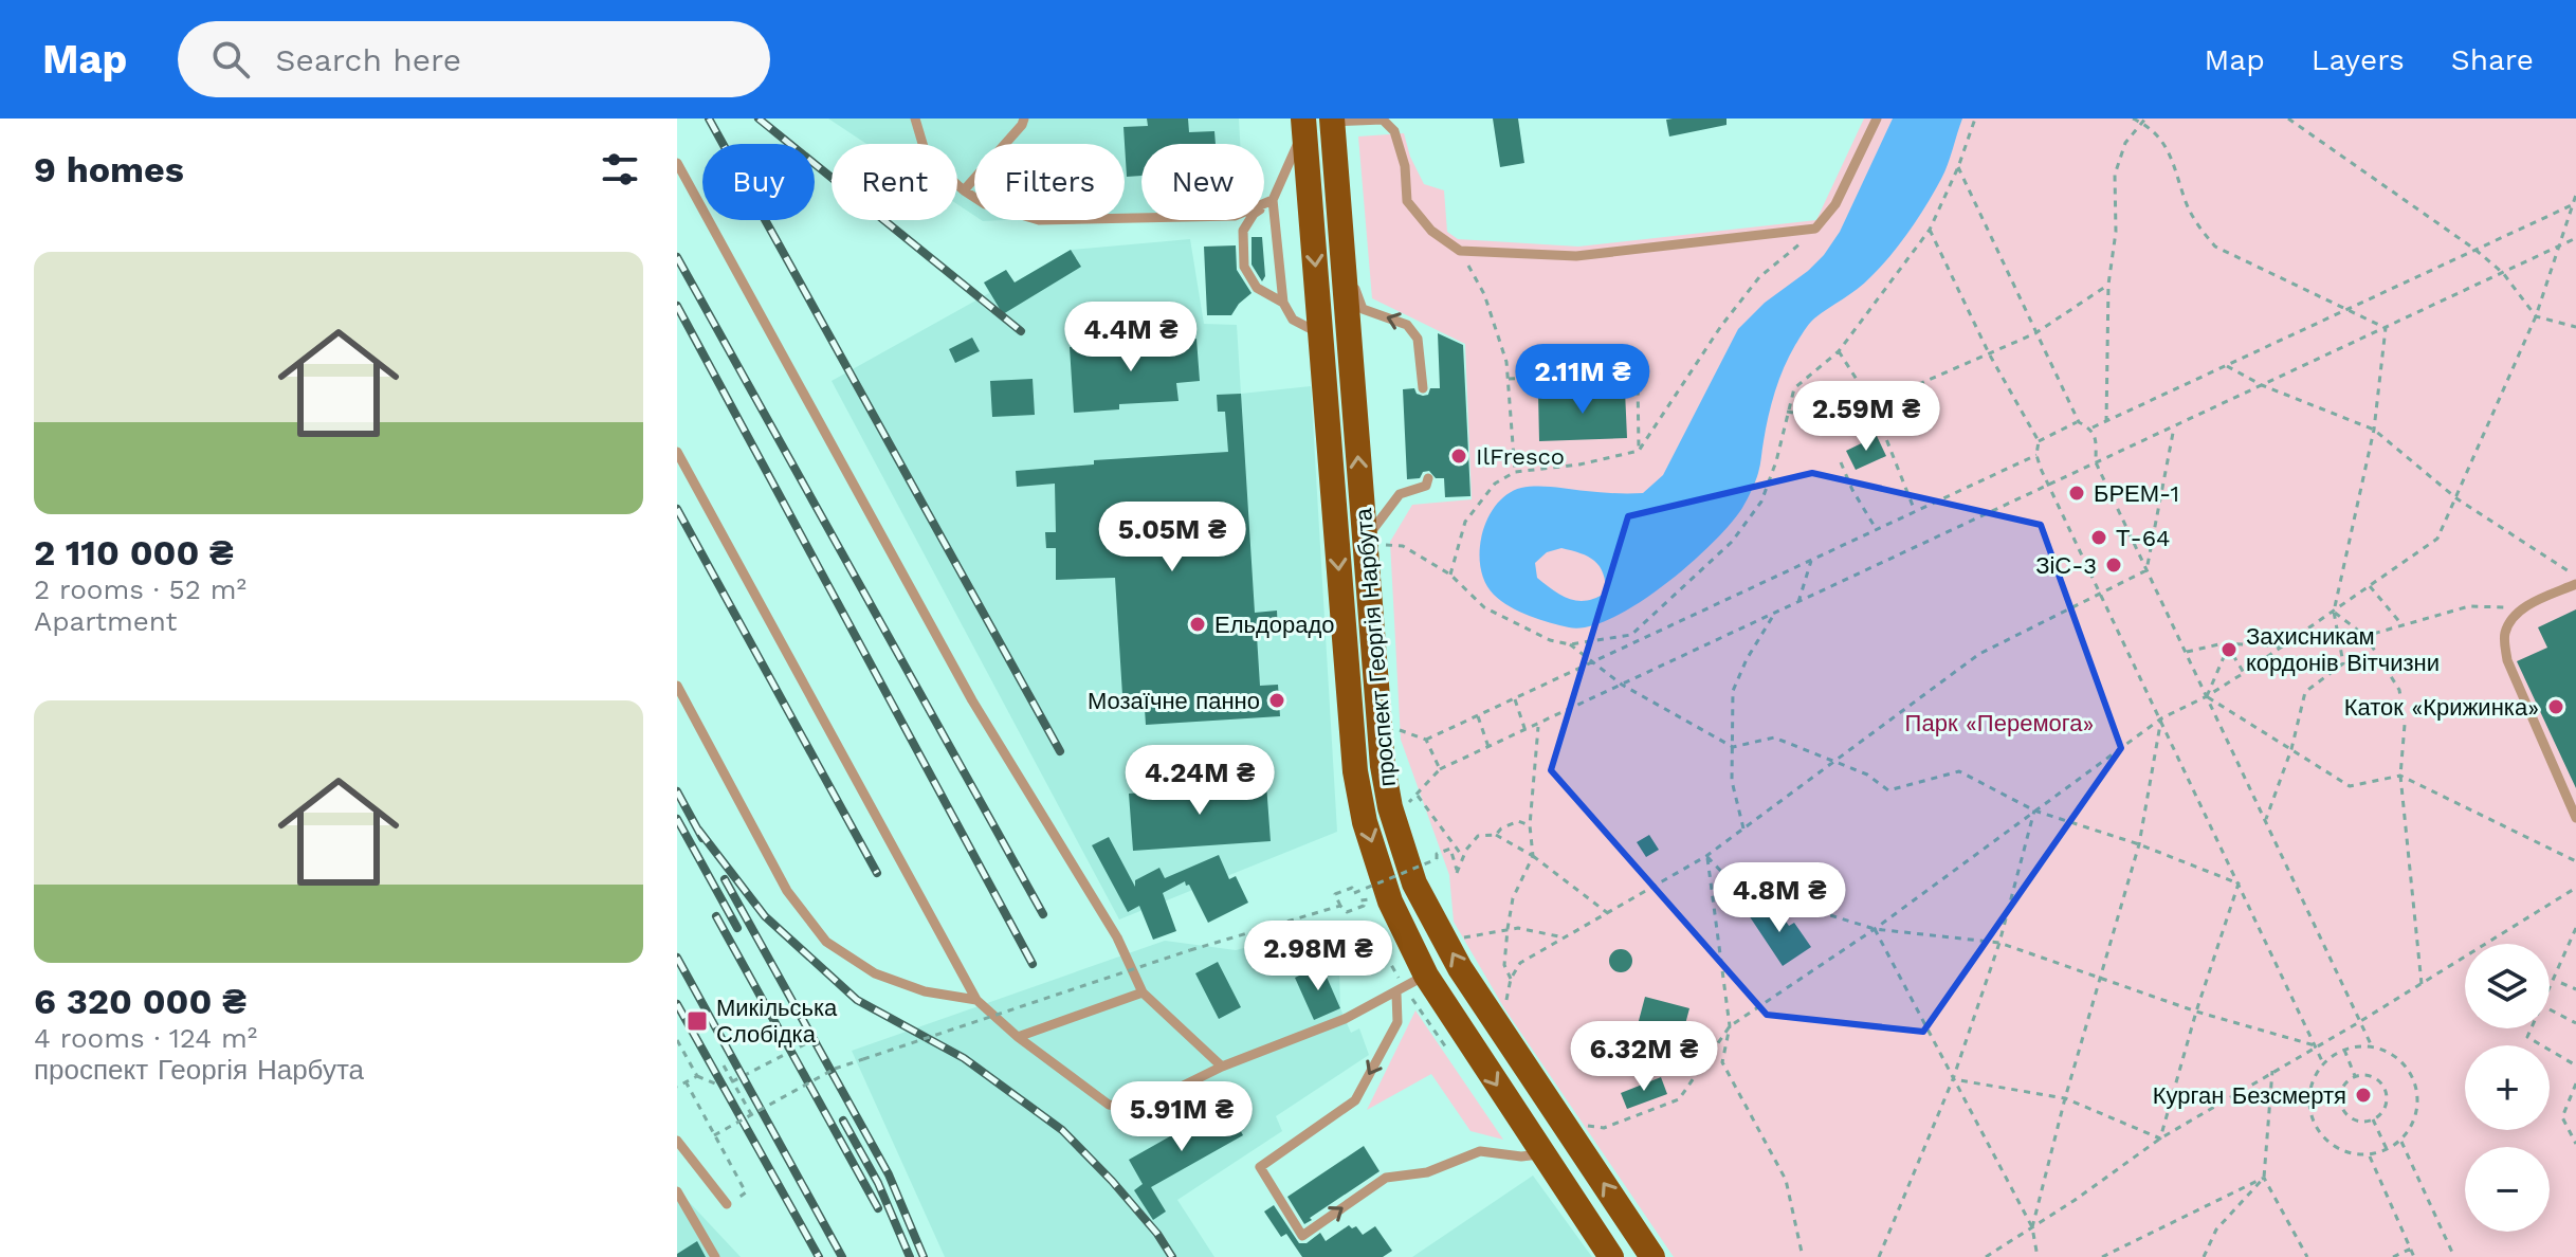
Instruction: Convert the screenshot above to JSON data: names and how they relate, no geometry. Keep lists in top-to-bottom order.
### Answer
{
  "streets": {
    "main road": ["проспект Георгія Нарбута"]
  },
  "parks": ["Парк «Перемога»"],
  "places": {
    "other": [
      "IlFresco",
      "БРЕМ-1",
      "Т-64",
      "ЗіС-3",
      "Ельдорадо",
      "Захисникам кордонів Вітчизни",
      "Мозаїчне панно",
      "Каток «Крижинка»",
      "Курган Безсмертя"
    ],
    "transit": ["Микільська Слобідка"]
  },
  "page": {
    "header": "Map",
    "search": "Search here",
    "nav": ["Map", "Layers", "Share"],
    "heading": "9 homes",
    "chip": [
      "Buy",
      "Rent",
      "Filters",
      "New"
    ],
    "list": [
      {
        "name": "2 110 000 ₴",
        "note": "2 rooms · 52 m² · Apartment"
      },
      {
        "name": "6 320 000 ₴",
        "note": "4 rooms · 124 m² · проспект Георгія Нарбута"
      }
    ],
    "price": [
      "4.4M ₴",
      "2.11M ₴",
      "2.59M ₴",
      "5.05M ₴",
      "4.24M ₴",
      "4.8M ₴",
      "2.98M ₴",
      "6.32M ₴",
      "5.91M ₴"
    ],
    "map_buttons": ["+", "−"]
  }
}
